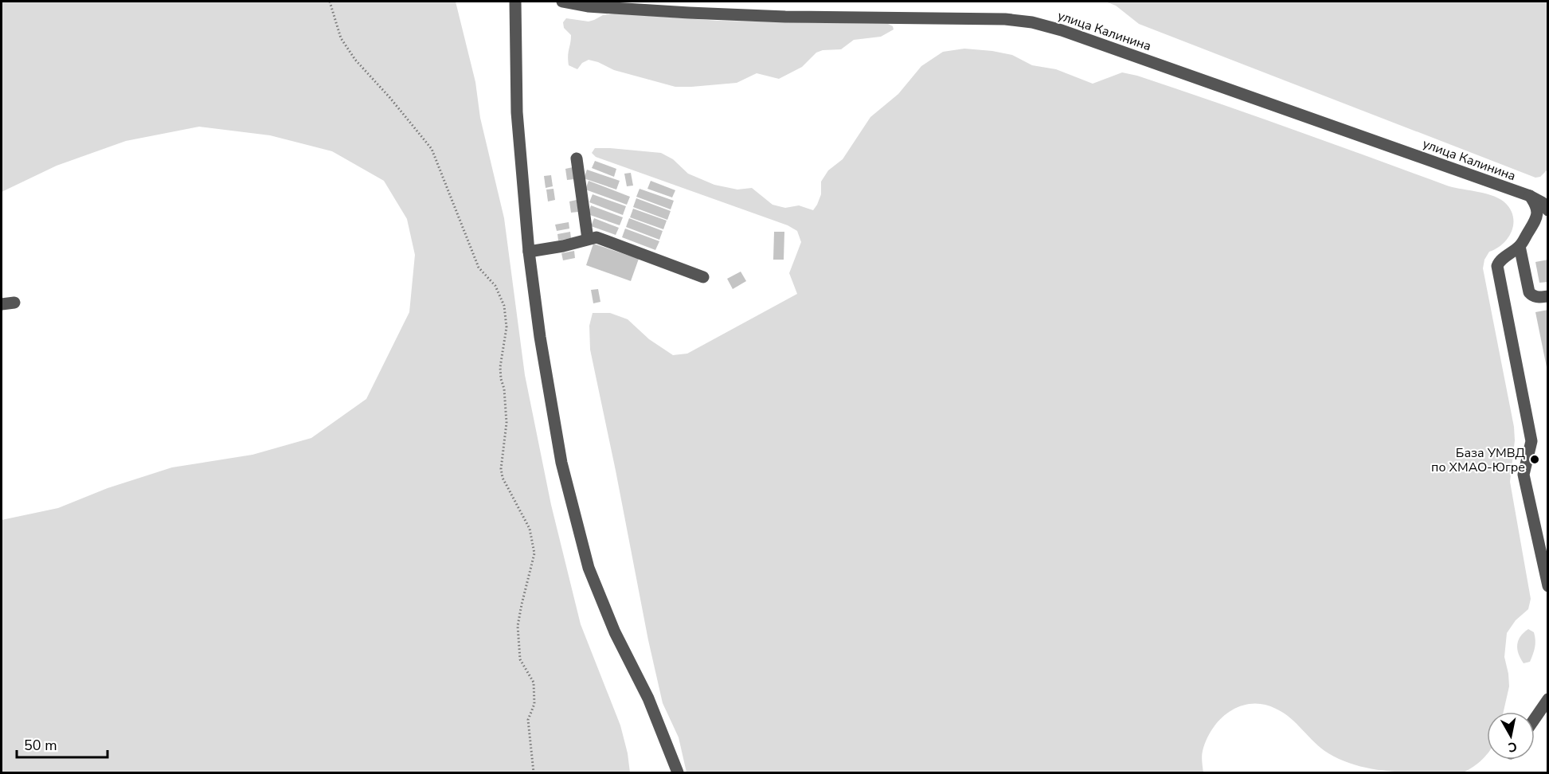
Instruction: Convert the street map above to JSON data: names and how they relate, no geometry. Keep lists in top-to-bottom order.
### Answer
{
  "streets": {
    "street": ["улица Калинина"]
  },
  "places": ["База УМВД по ХМАО-Югре"],
  "scale_bar": "50 m",
  "north": "bottom"
}
